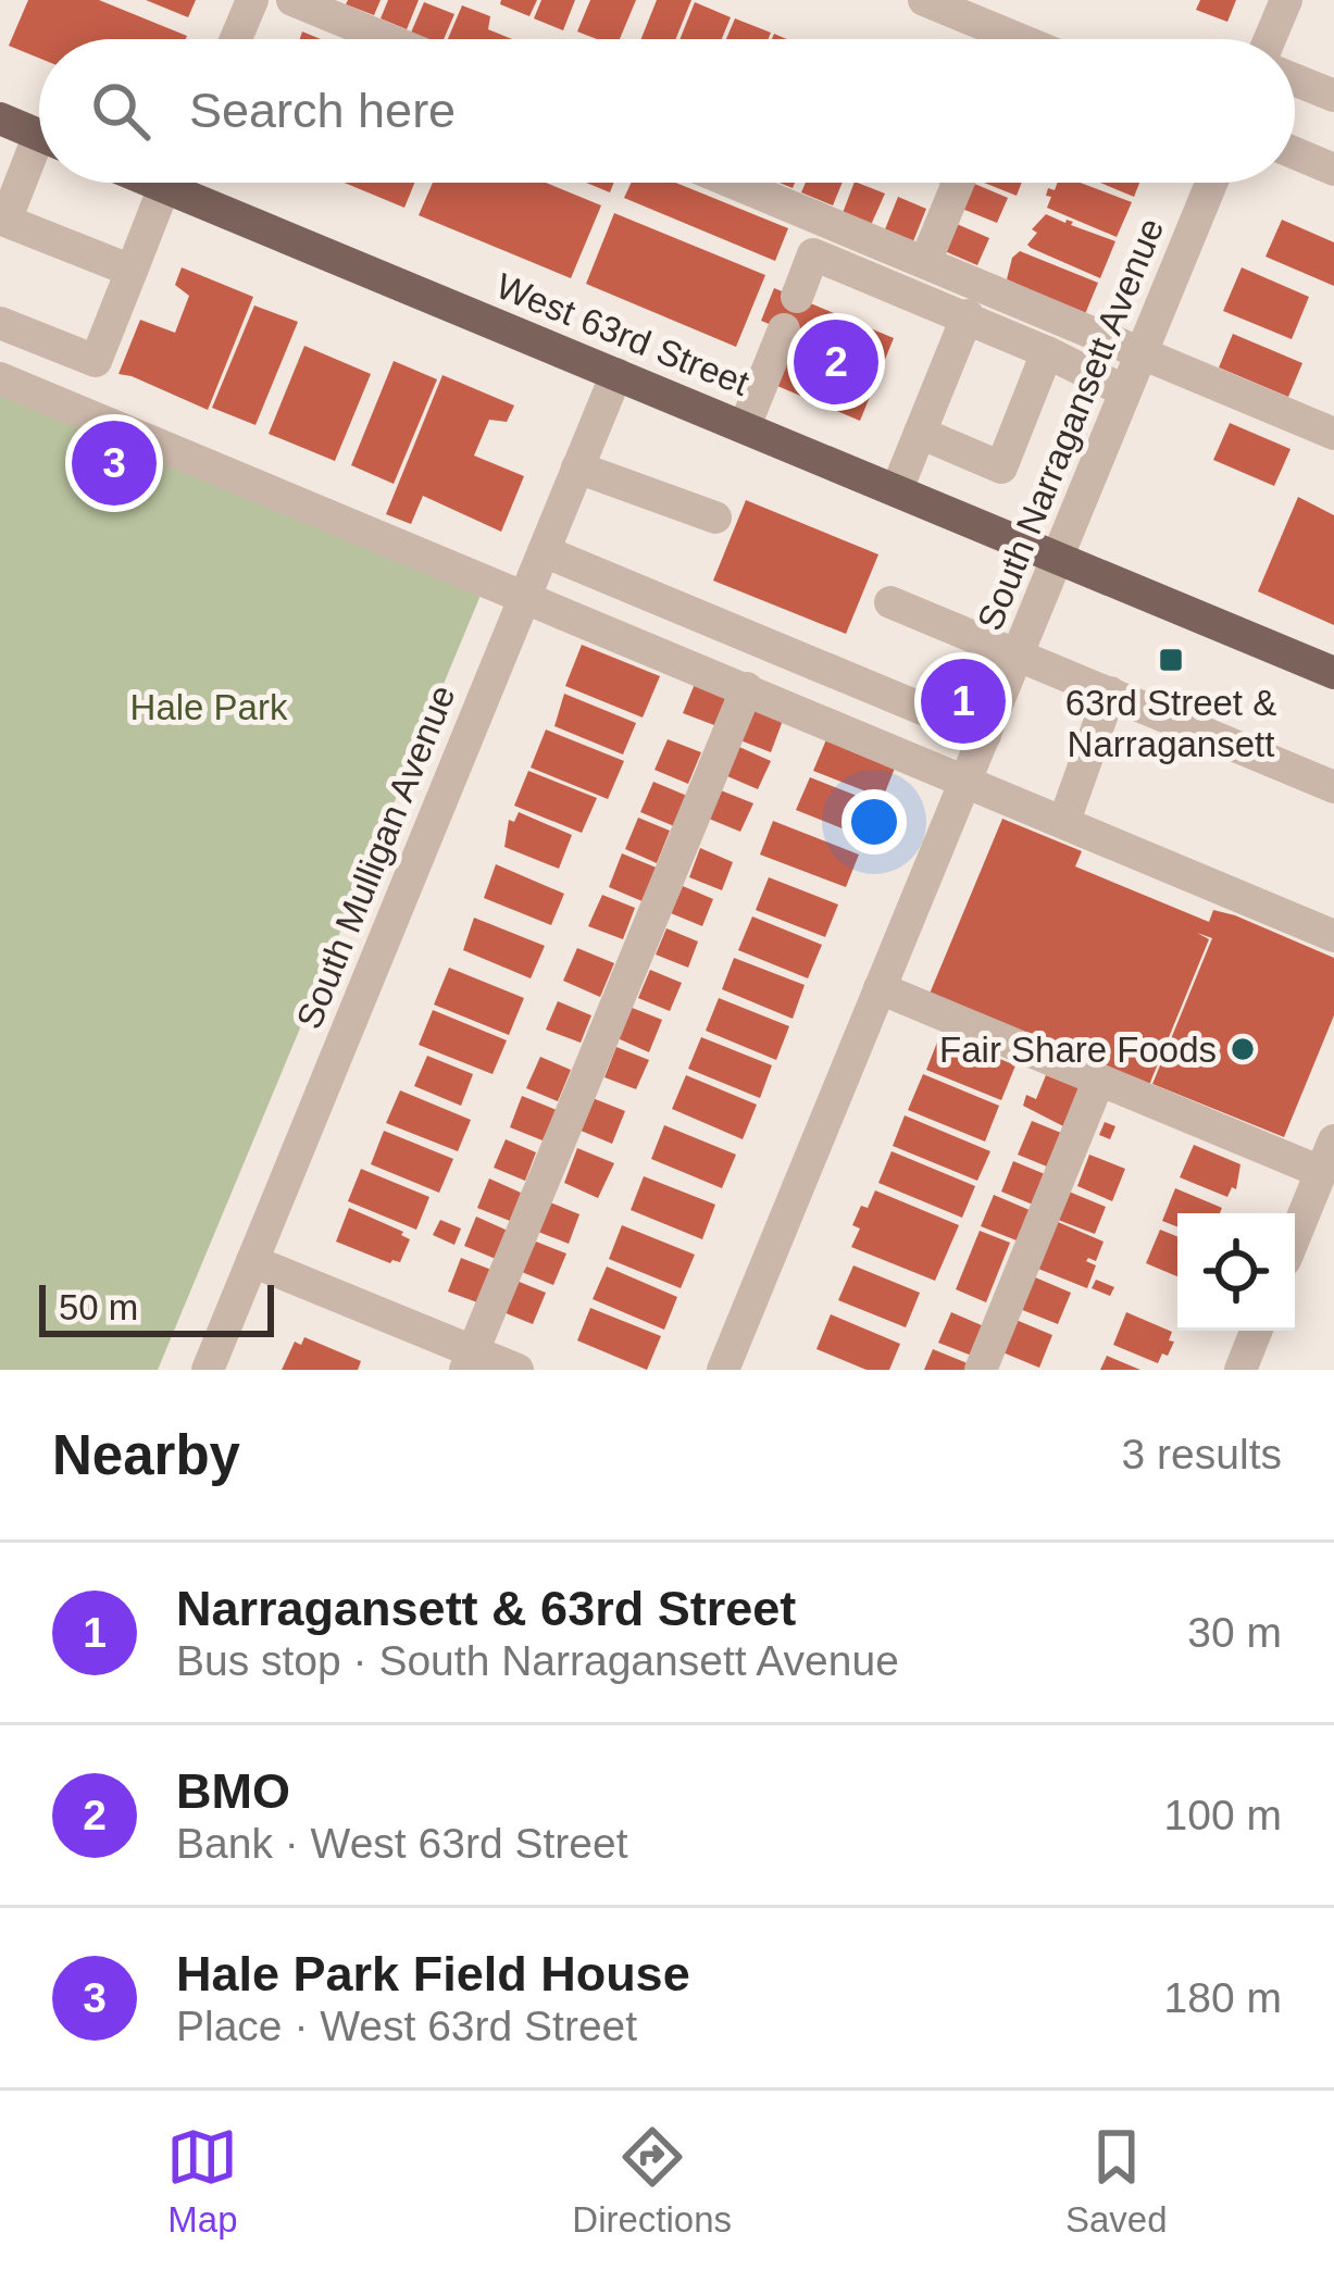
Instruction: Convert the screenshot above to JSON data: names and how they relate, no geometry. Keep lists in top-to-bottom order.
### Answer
{
  "streets": {
    "main road": ["West 63rd Street"],
    "street": ["South Narragansett Avenue", "South Mulligan Avenue"]
  },
  "crossings": [
    ["West 63rd Street", "South Narragansett Avenue"],
    ["West 63rd Street", "South Mulligan Avenue"]
  ],
  "parks": ["Hale Park"],
  "places": {
    "transit": ["63rd Street & Narragansett"],
    "other": ["Fair Share Foods"]
  },
  "scale_bar": "50 m",
  "page": {
    "search": "Search here",
    "pins": ["2", "3", "1"],
    "scale": "50 m",
    "heading": ["Nearby", "3 results"],
    "list": [
      {
        "mark": "1",
        "name": "Narragansett & 63rd Street",
        "note": "Bus stop · South Narragansett Avenue",
        "value": "30 m"
      },
      {
        "mark": "2",
        "name": "BMO",
        "note": "Bank · West 63rd Street",
        "value": "100 m"
      },
      {
        "mark": "3",
        "name": "Hale Park Field House",
        "note": "Place · West 63rd Street",
        "value": "180 m"
      }
    ],
    "nav": ["Map", "Directions", "Saved"]
  }
}
